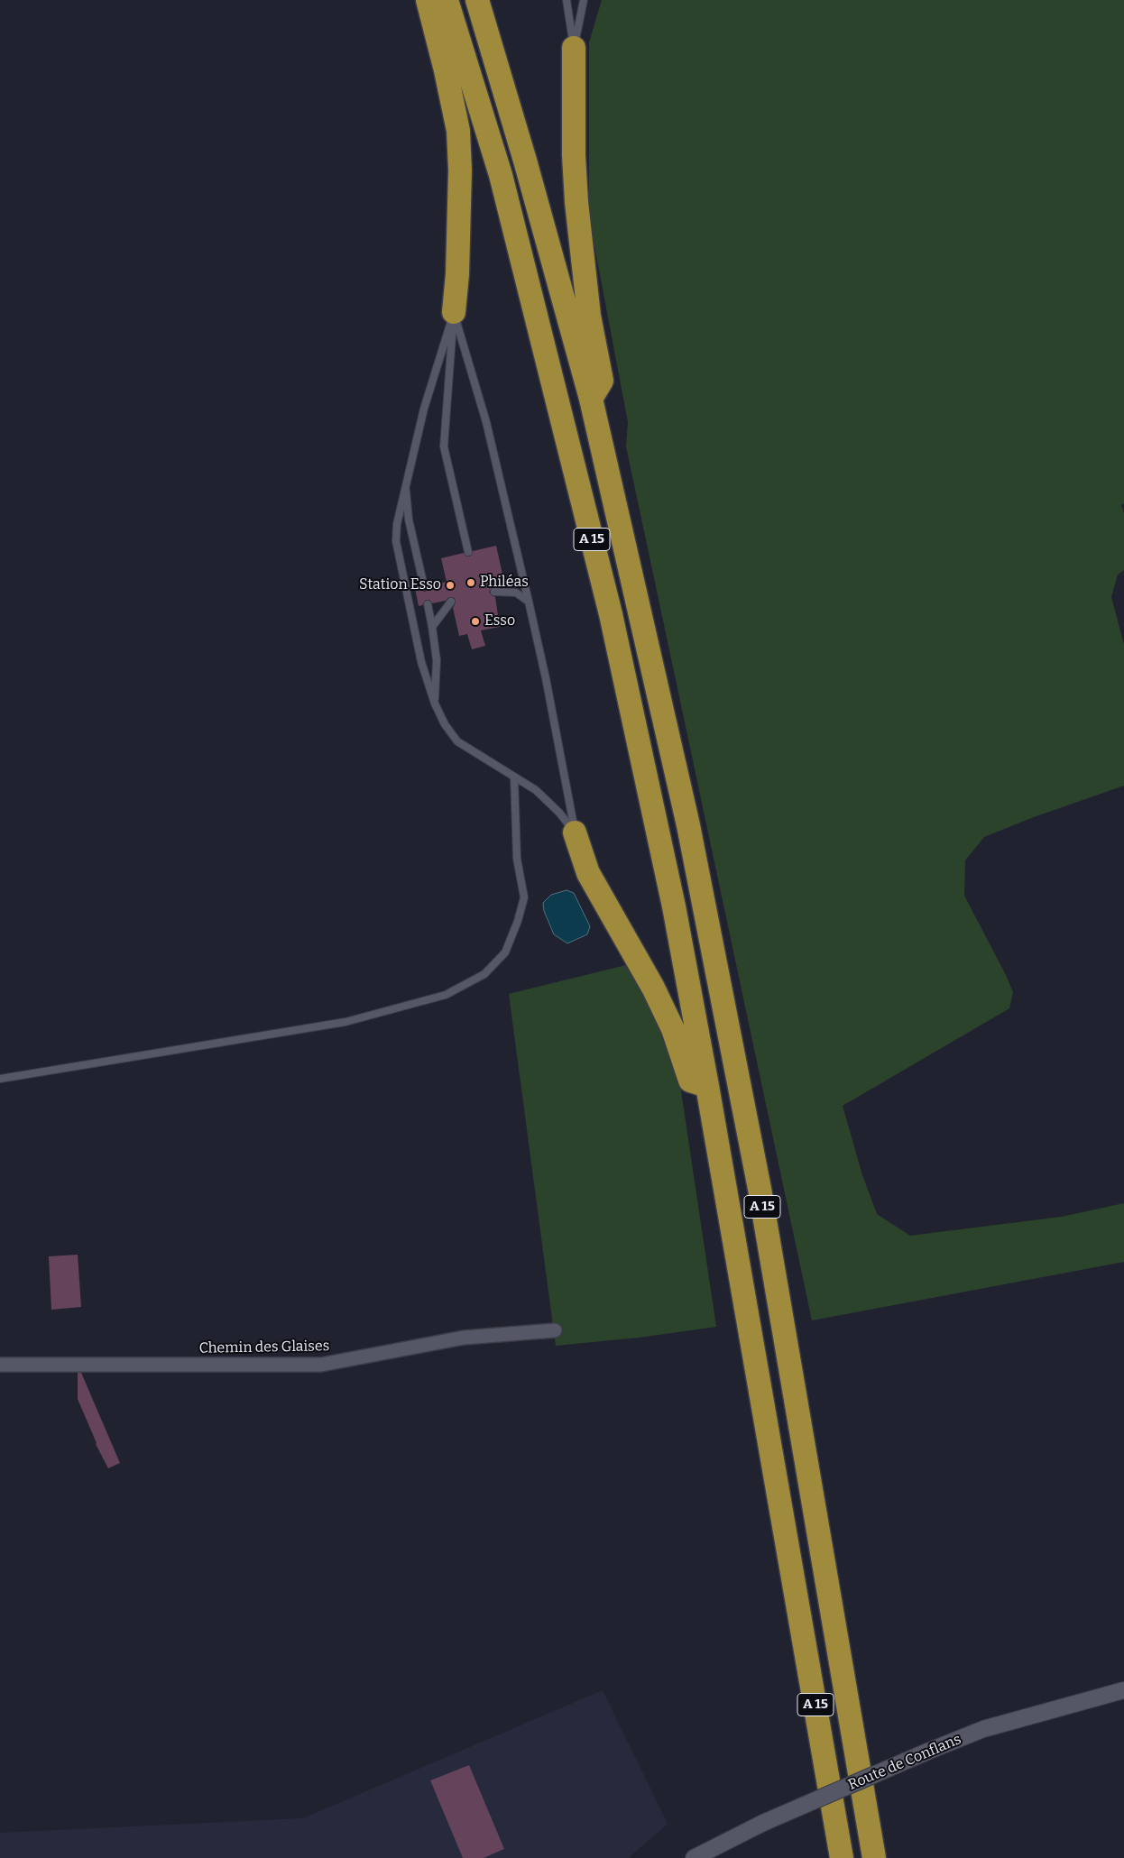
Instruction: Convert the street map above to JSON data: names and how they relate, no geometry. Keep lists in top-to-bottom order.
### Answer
{
  "streets": {
    "highway": ["A 15"],
    "street": ["Chemin des Glaises", "Route de Conflans"]
  },
  "places": ["Philéas", "Station Esso", "Esso"]
}
